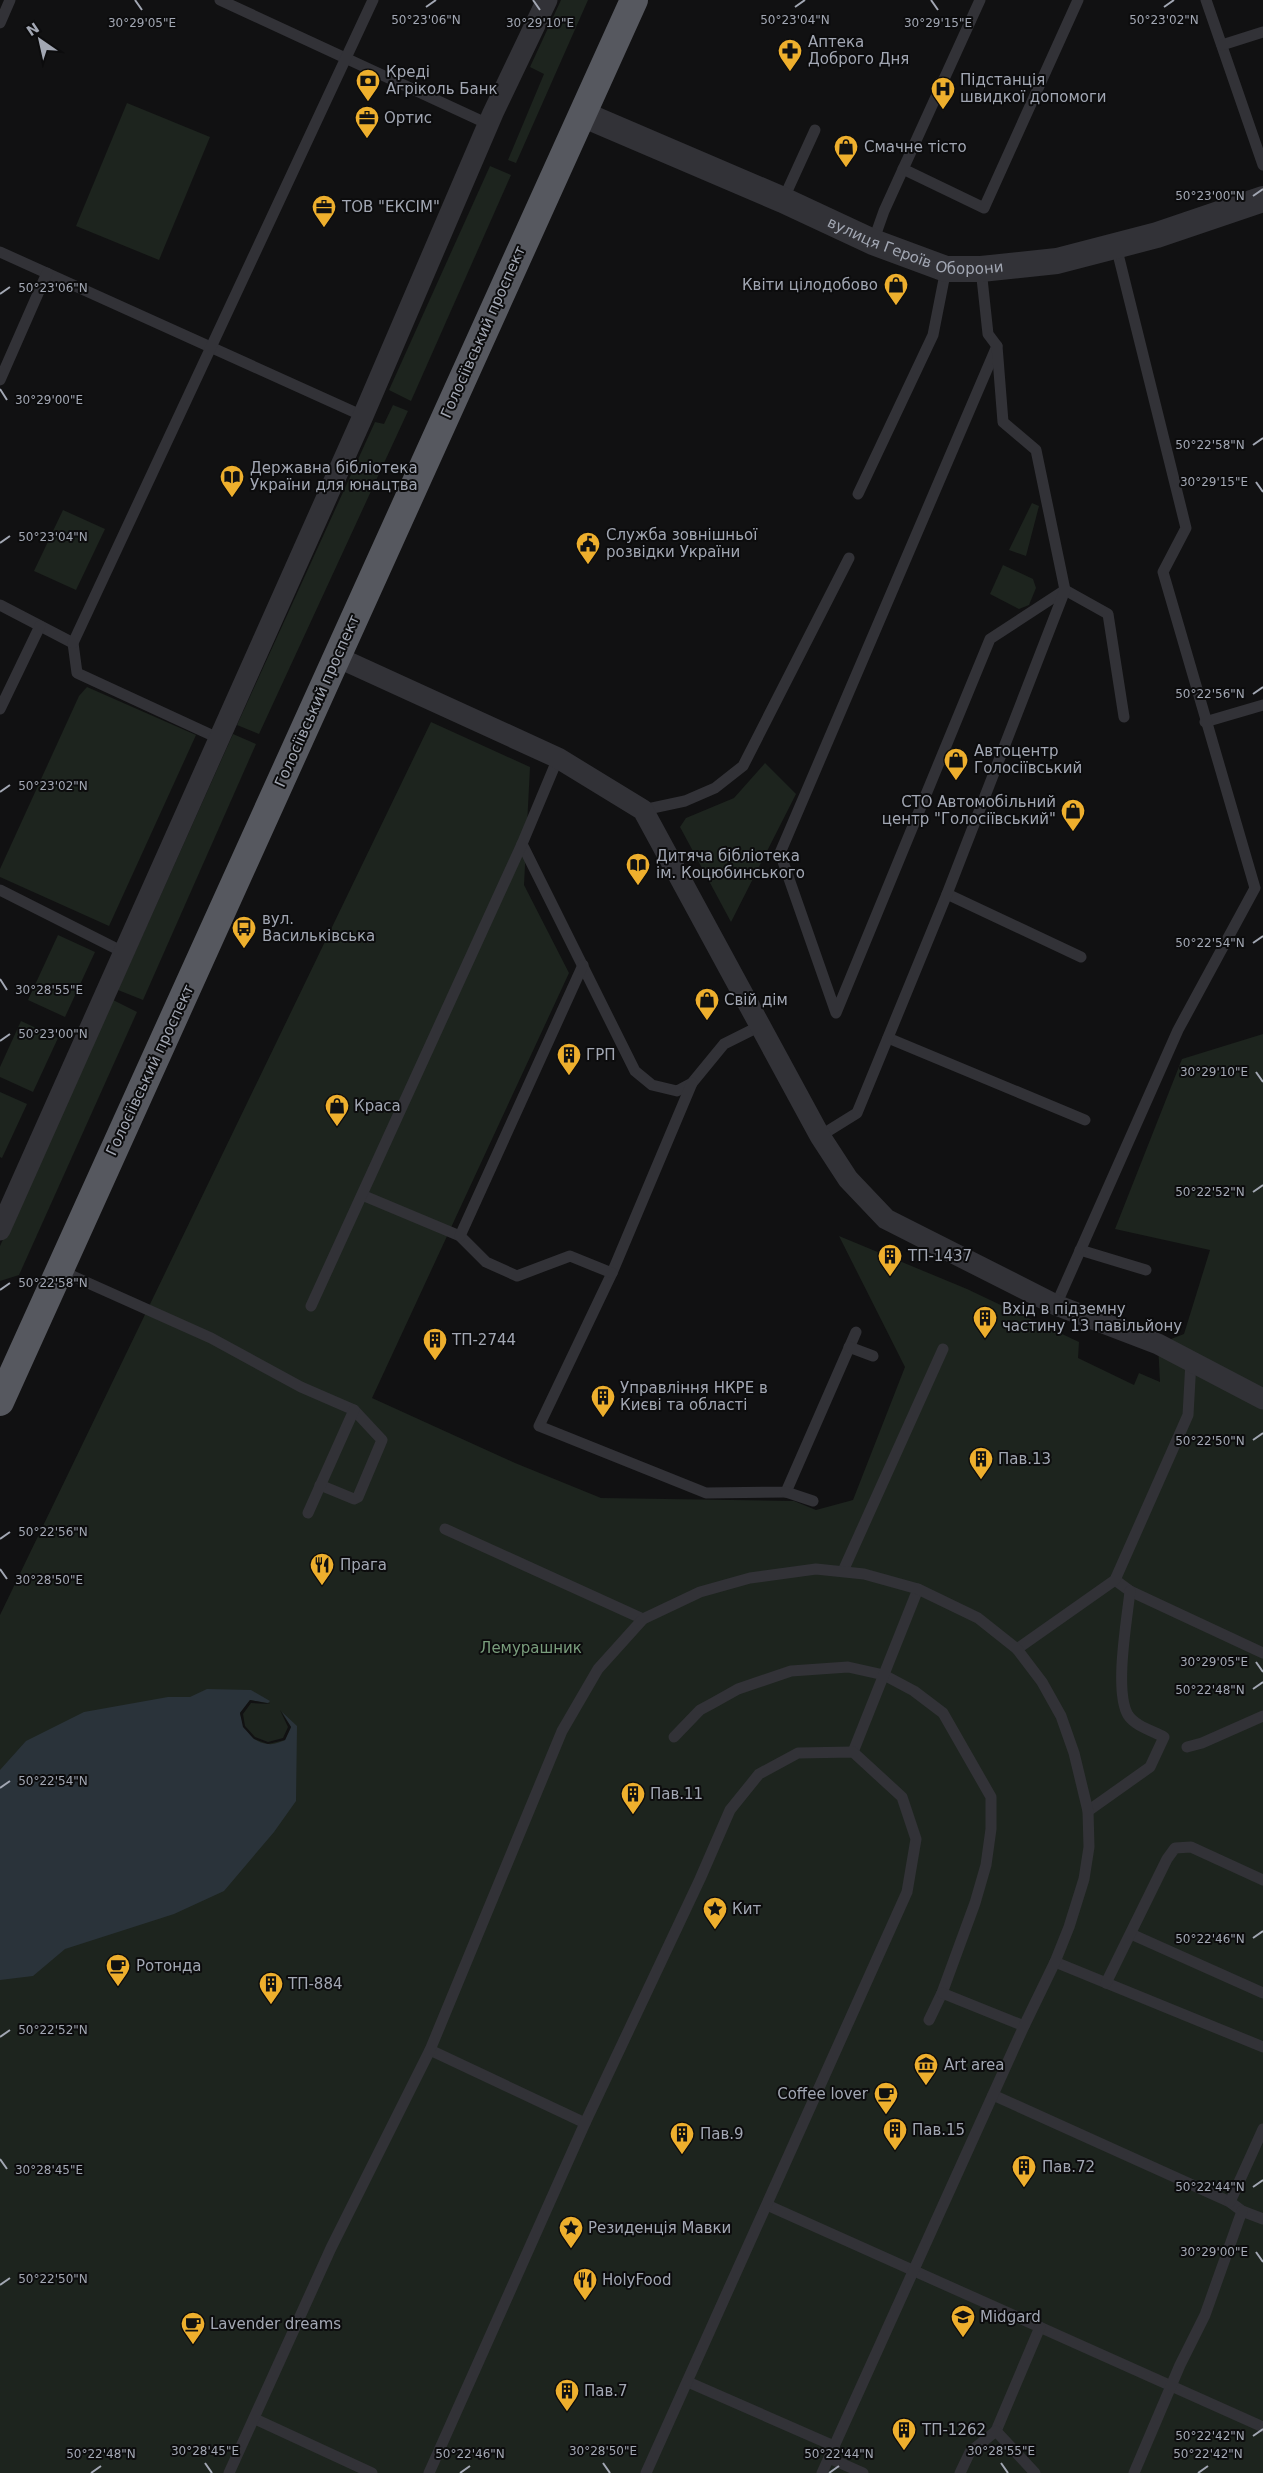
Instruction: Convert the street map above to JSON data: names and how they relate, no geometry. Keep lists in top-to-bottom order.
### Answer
{
  "streets": {
    "highway": ["Голосіївський проспект"],
    "street": ["вулиця Героїв Оборони"]
  },
  "crossings": [
    ["вулиця Героїв Оборони", "Голосіївський проспект"]
  ],
  "parks": ["Лемурашник"],
  "places": {
    "pharmacy": ["Аптека Доброго Дня"],
    "bank": ["Креді Агріколь Банк"],
    "hospital": ["Підстанція швидкої допомоги"],
    "office": ["Ортис", "ТОВ \"ЕКСІМ\""],
    "shop": [
      "Смачне тісто",
      "Квіти цілодобово",
      "Автоцентр Голосіївський",
      "СТО Автомобільний центр \"Голосіївський\"",
      "Свій дім",
      "Краса"
    ],
    "library": ["Державна бібліотека України для юнацтва", "Дитяча бібліотека ім. Коцюбинського"],
    "public building": ["Служба зовнішньої розвідки України"],
    "bus stop": ["вул. Васильківська"],
    "building": [
      "ГРП",
      "ТП-1437",
      "Вхід в підземну частину 13 павільйону",
      "ТП-2744",
      "Управління НКРЕ в Києві та області",
      "Пав.13",
      "Пав.11",
      "ТП-884",
      "Пав.15",
      "Пав.9",
      "Пав.72",
      "Пав.7",
      "ТП-1262"
    ],
    "restaurant": ["Прага", "HolyFood"],
    "place": ["Кит", "Резиденція Мавки"],
    "cafe": ["Ротонда", "Coffee lover", "Lavender dreams"],
    "museum": ["Art area"],
    "school or university": ["Midgard"]
  },
  "north": "top left",
  "coordinates": [
    "50°23'06\"N",
    "50°23'04\"N",
    "50°23'02\"N",
    "30°29'05\"E",
    "30°29'10\"E",
    "30°29'15\"E",
    "50°23'00\"N",
    "30°29'00\"E",
    "50°22'58\"N",
    "50°22'56\"N",
    "50°22'54\"N",
    "30°28'55\"E",
    "50°22'52\"N",
    "50°22'50\"N",
    "30°28'50\"E",
    "50°22'48\"N",
    "50°22'46\"N",
    "30°28'45\"E",
    "50°22'44\"N",
    "50°22'42\"N"
  ]
}
